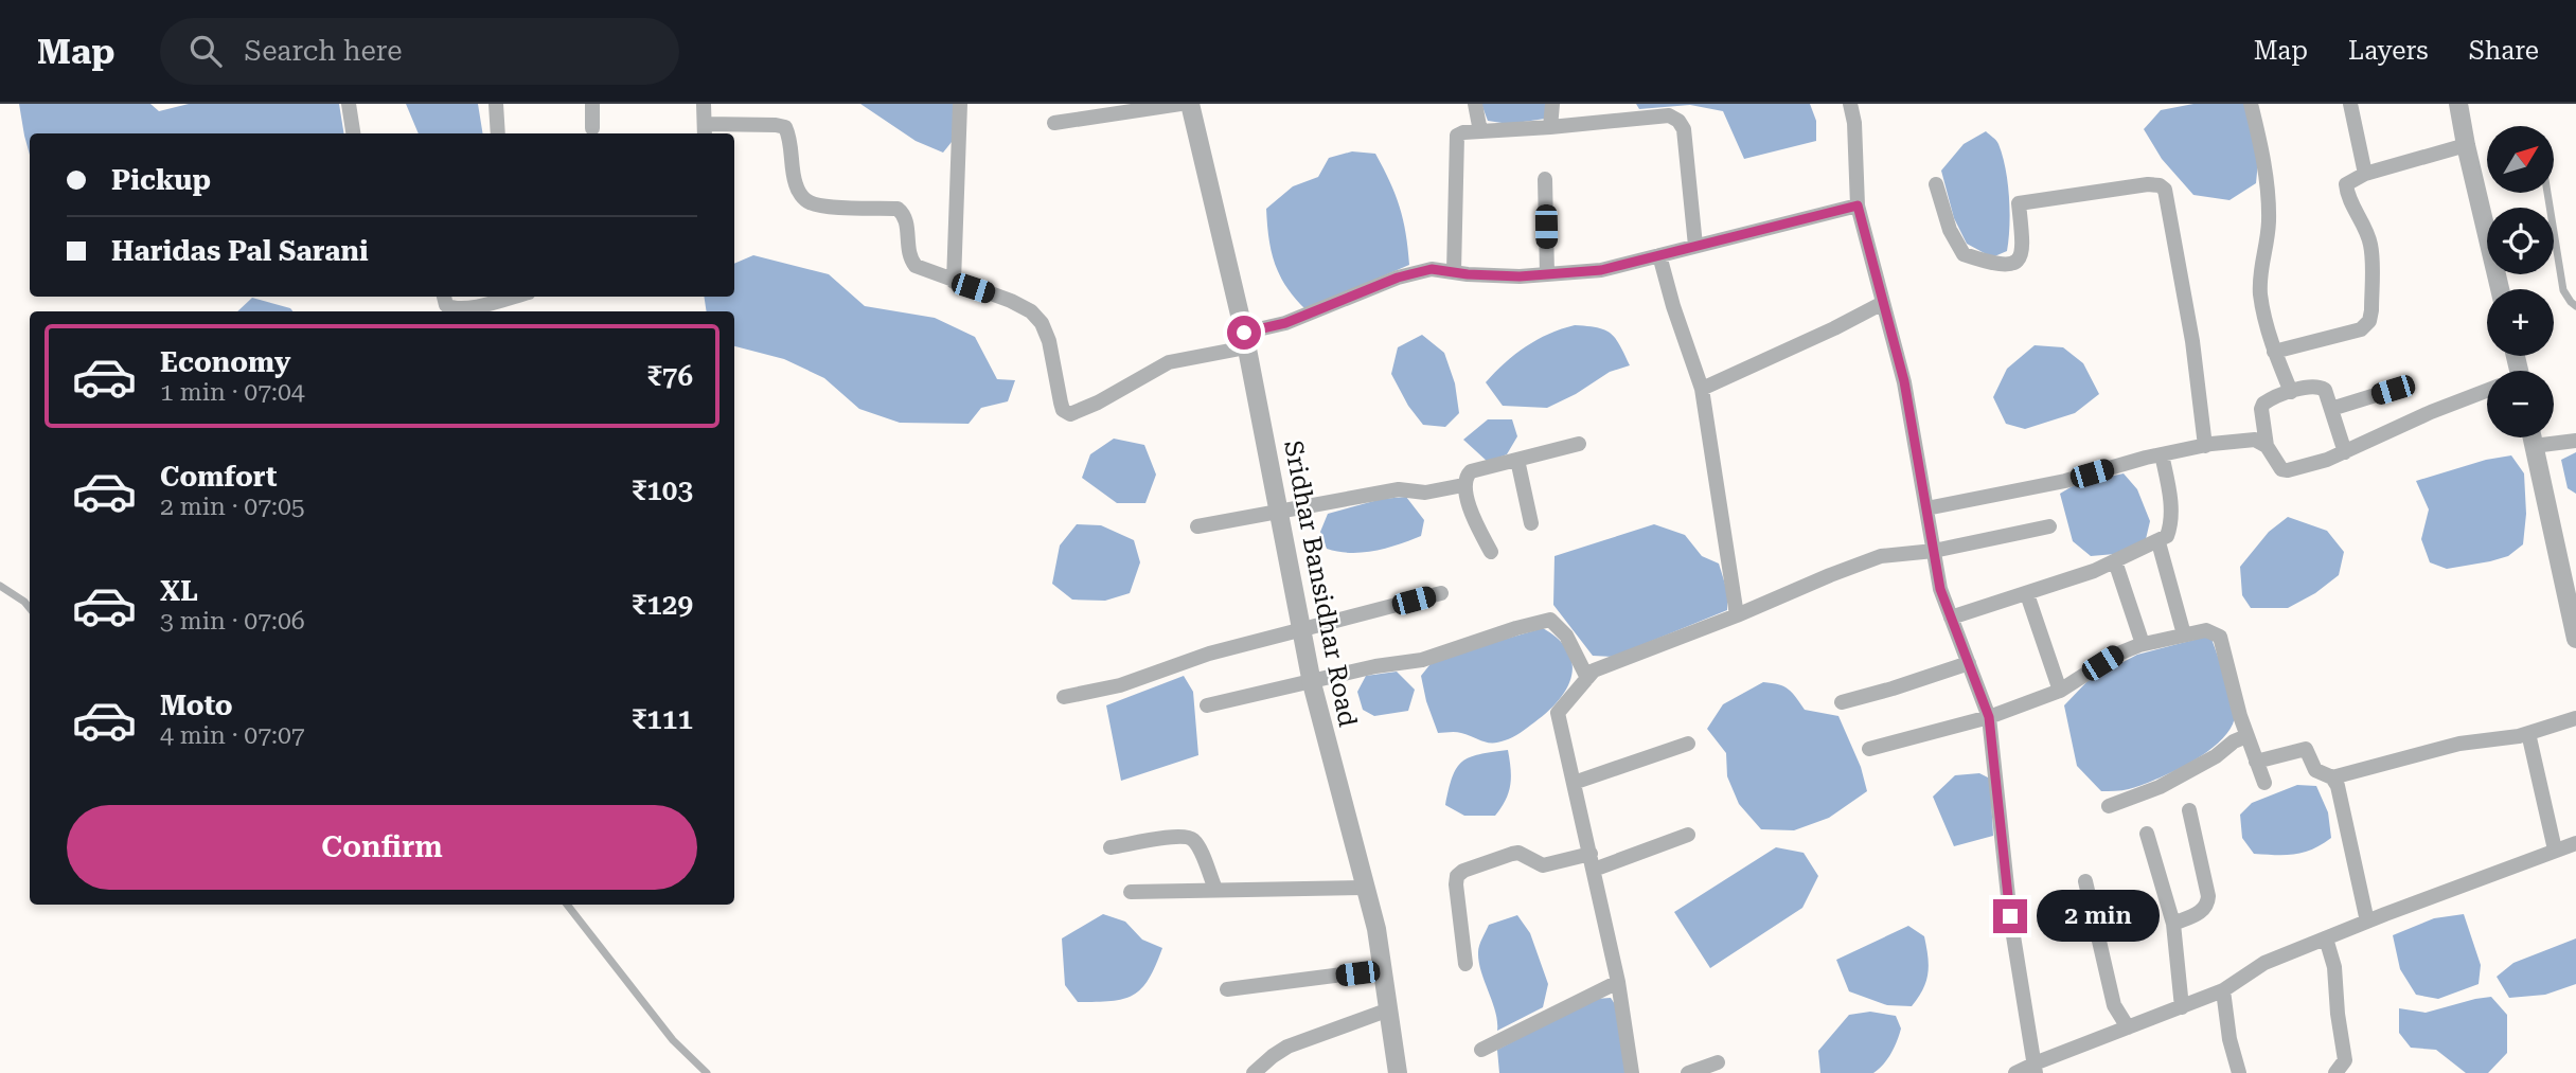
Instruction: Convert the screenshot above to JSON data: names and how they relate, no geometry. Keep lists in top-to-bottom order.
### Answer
{
  "streets": {
    "street": ["Sridhar Bansidhar Road"]
  },
  "north": "top right",
  "page": {
    "header": "Map",
    "search": "Search here",
    "nav": ["Map", "Layers", "Share"],
    "map_buttons": ["+", "−"],
    "banner": ["Pickup", "Haridas Pal Sarani"],
    "list": [
      {
        "name": "Economy",
        "note": "1 min · 07:04",
        "value": "₹76"
      },
      {
        "name": "Comfort",
        "note": "2 min · 07:05",
        "value": "₹103"
      },
      {
        "name": "XL",
        "note": "3 min · 07:06",
        "value": "₹129"
      },
      {
        "name": "Moto",
        "note": "4 min · 07:07",
        "value": "₹111"
      }
    ],
    "buttons": "Confirm",
    "bubble": "2 min"
  }
}
